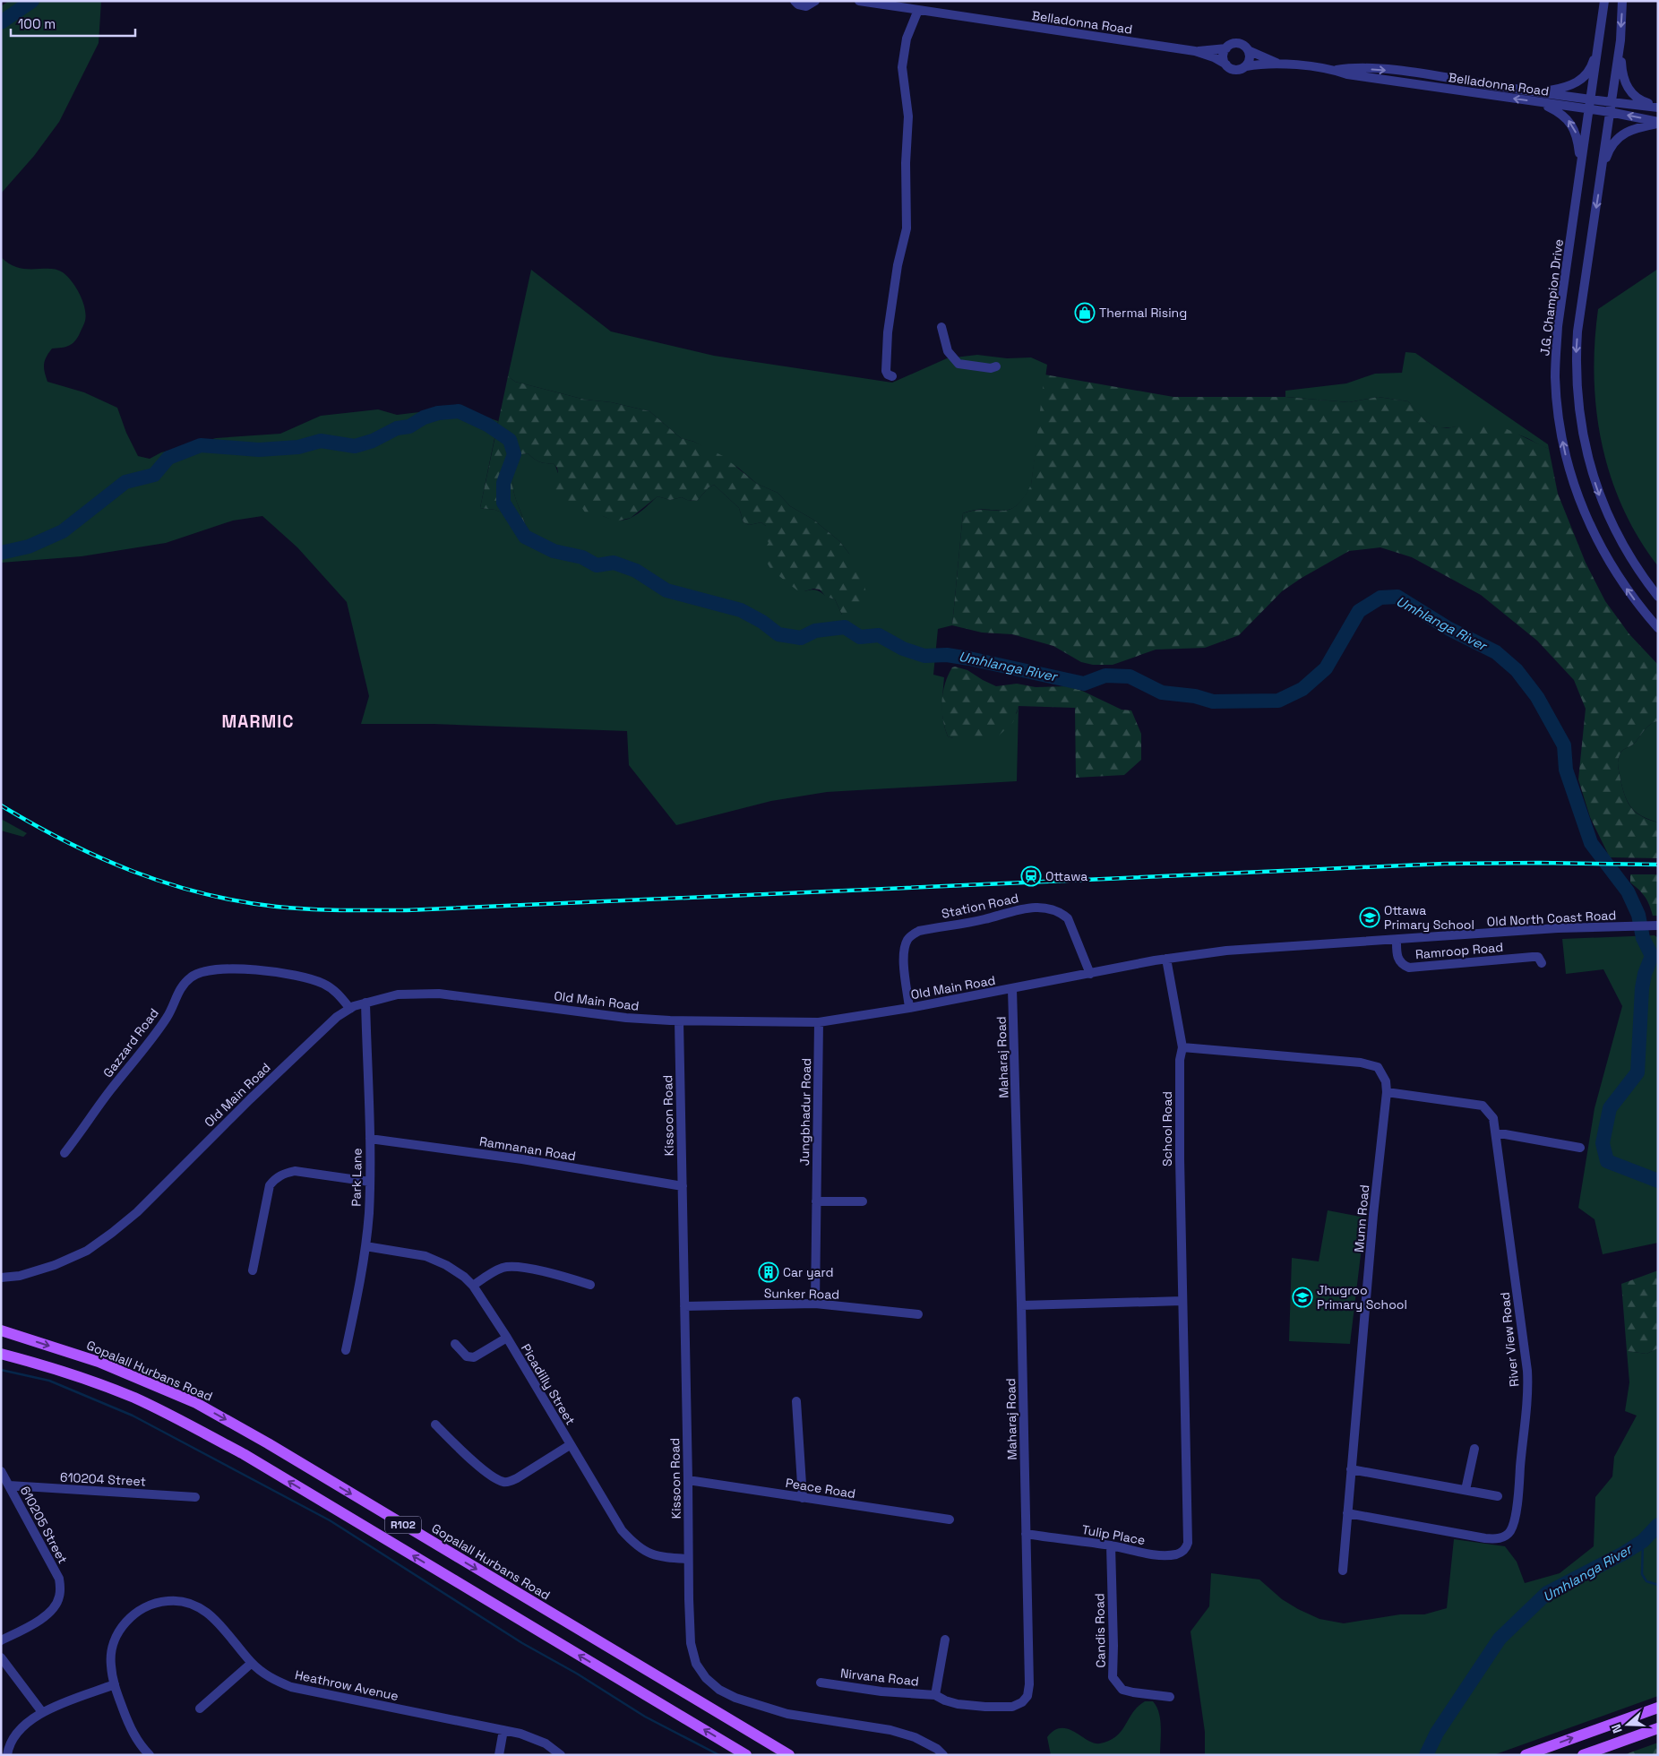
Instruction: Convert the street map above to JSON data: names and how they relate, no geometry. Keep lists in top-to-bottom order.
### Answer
{
  "streets": {
    "main road": ["Gopalall Hurbans Road", "R102"],
    "street": [
      "Belladonna Road",
      "J.G. Champion Drive",
      "Station Road",
      "Old North Coast Road",
      "Ramroop Road",
      "Old Main Road",
      "Gazzard Road",
      "Maharaj Road",
      "Jungbhadur Road",
      "Kissoon Road",
      "School Road",
      "Ramnanan Road",
      "Park Lane",
      "Munn Road",
      "Sunker Road",
      "River View Road",
      "Picadilly Street",
      "610204 Street",
      "Peace Road",
      "610205 Street",
      "Tulip Place",
      "Candis Road",
      "Nirvana Road",
      "Heathrow Avenue"
    ]
  },
  "crossings": [
    ["Belladonna Road", "J.G. Champion Drive"],
    ["Station Road", "Old Main Road"],
    ["Old North Coast Road", "Ramroop Road"],
    ["Old North Coast Road", "Old Main Road"],
    ["Old Main Road", "Gazzard Road"],
    ["Old Main Road", "Maharaj Road"],
    ["Old Main Road", "Jungbhadur Road"],
    ["Old Main Road", "Kissoon Road"],
    ["Old Main Road", "School Road"],
    ["Old Main Road", "Park Lane"],
    ["Maharaj Road", "Tulip Place"],
    ["Maharaj Road", "Nirvana Road"],
    ["Jungbhadur Road", "Sunker Road"],
    ["Kissoon Road", "Ramnanan Road"],
    ["Kissoon Road", "Sunker Road"],
    ["Kissoon Road", "Picadilly Street"],
    ["Kissoon Road", "Peace Road"],
    ["School Road", "Munn Road"],
    ["School Road", "Tulip Place"],
    ["Ramnanan Road", "Park Lane"],
    ["Park Lane", "Picadilly Street"],
    ["Munn Road", "River View Road"],
    ["610204 Street", "610205 Street"],
    ["Tulip Place", "Candis Road"]
  ],
  "districts": ["MARMIC"],
  "water": ["Umhlanga River"],
  "places": {
    "shop": ["Thermal Rising"],
    "station": ["Ottawa"],
    "school or university": ["Ottawa Primary School", "Jhugroo Primary School"],
    "building": ["Car yard"]
  },
  "scale_bar": "100 m",
  "north": "left"
}
